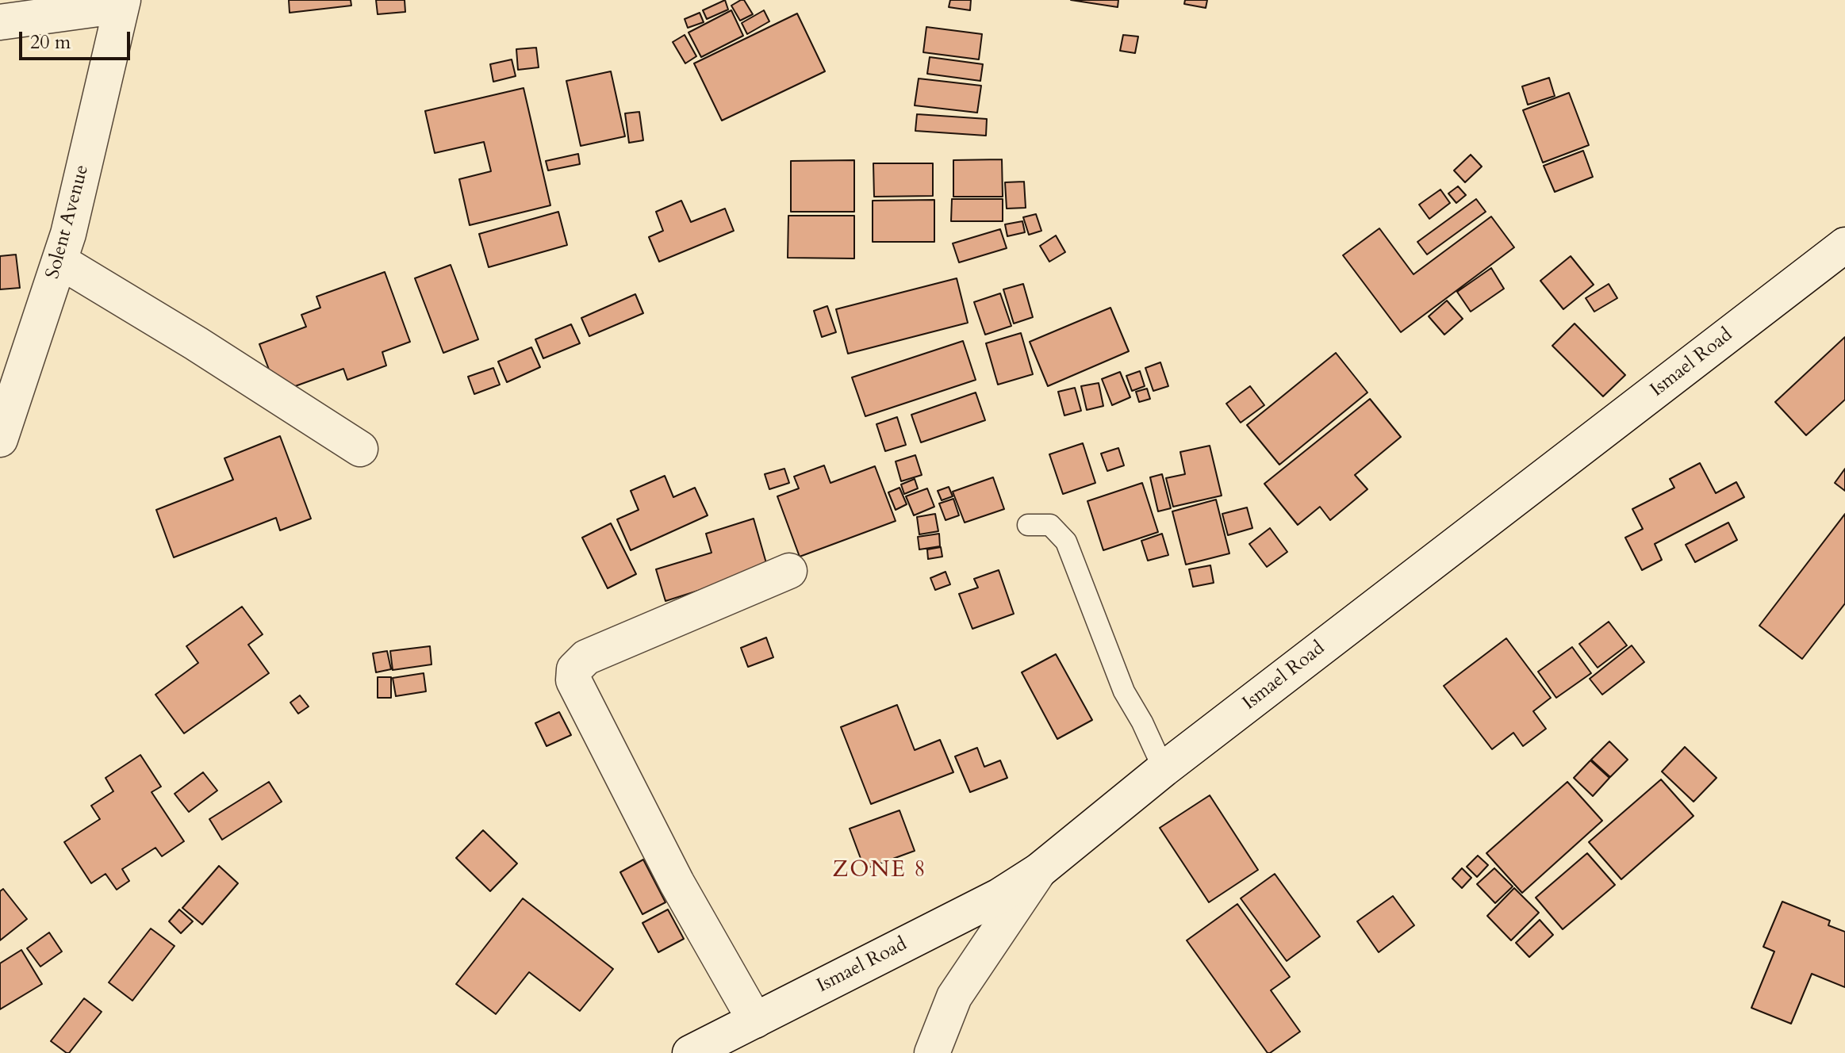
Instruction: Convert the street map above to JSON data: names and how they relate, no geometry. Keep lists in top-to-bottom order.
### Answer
{
  "streets": {
    "street": ["Solent Avenue", "Ismael Road"]
  },
  "districts": ["ZONE 8"],
  "scale_bar": "20 m"
}
